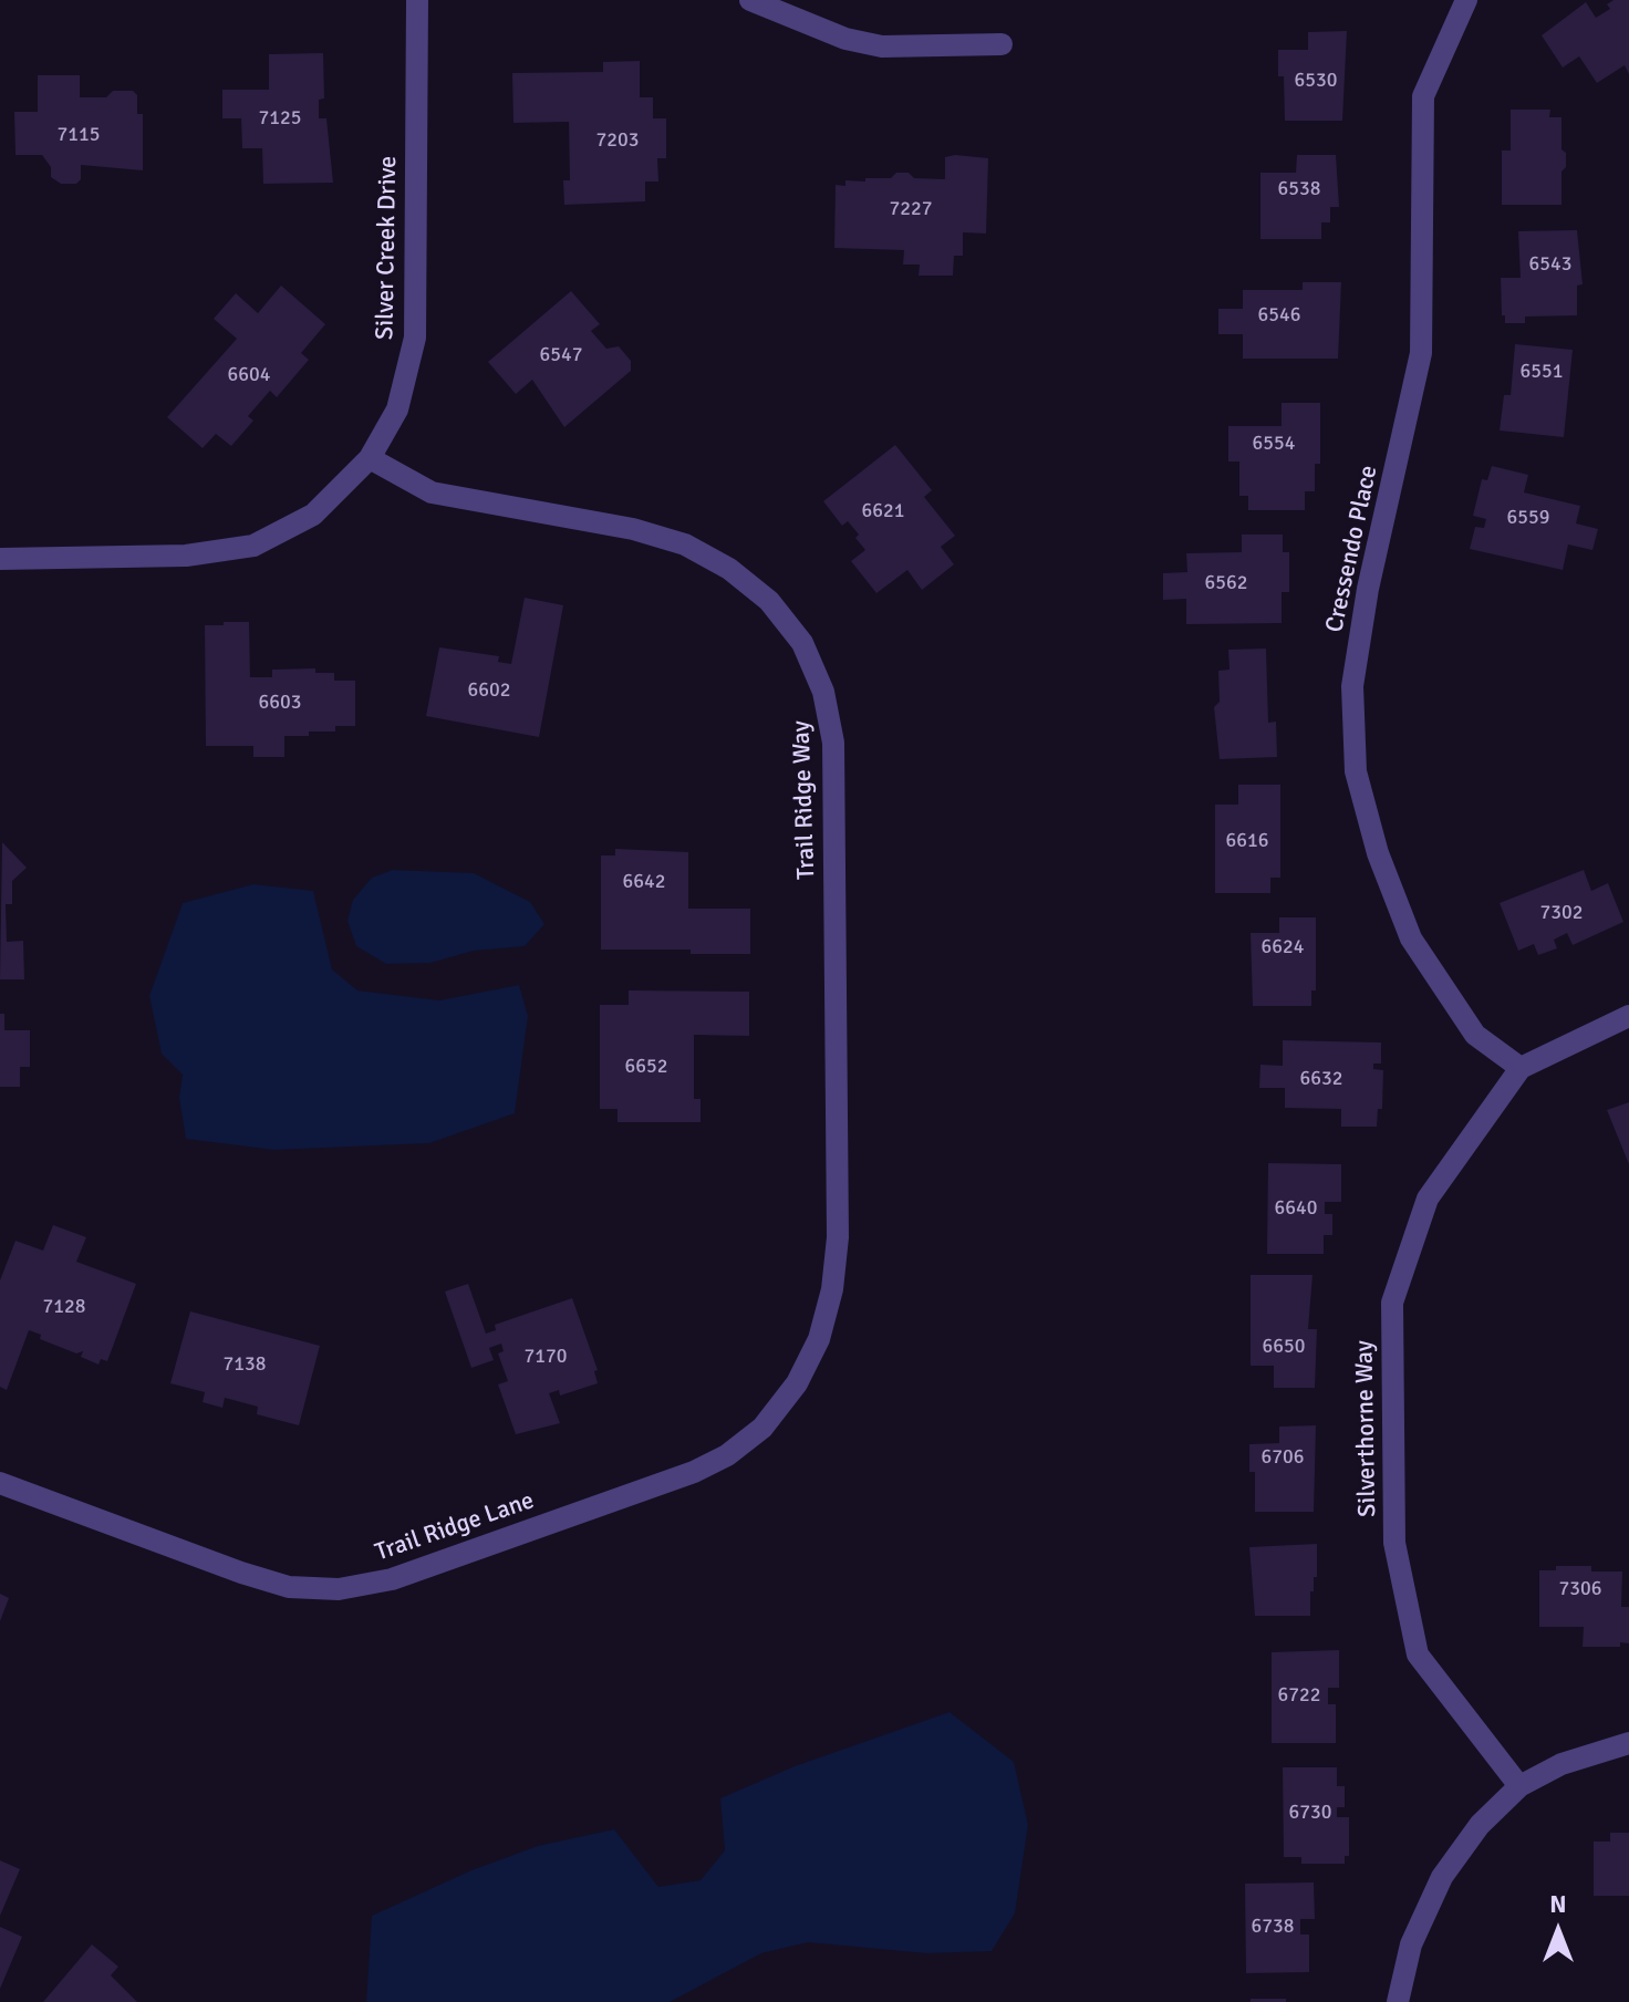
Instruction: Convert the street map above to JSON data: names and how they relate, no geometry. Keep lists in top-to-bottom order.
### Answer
{
  "streets": {
    "street": [
      "Silver Creek Drive",
      "Cressendo Place",
      "Trail Ridge Way",
      "Silverthorne Way",
      "Trail Ridge Lane"
    ]
  },
  "crossings": [
    ["Silver Creek Drive", "Trail Ridge Way"],
    ["Cressendo Place", "Silverthorne Way"],
    ["Trail Ridge Way", "Trail Ridge Lane"]
  ],
  "house_numbers": [
    "6530",
    "7125",
    "7115",
    "7203",
    "6538",
    "7227",
    "6543",
    "6546",
    "6547",
    "6551",
    "6604",
    "6554",
    "6621",
    "6559",
    "6562",
    "6602",
    "6603",
    "6616",
    "6642",
    "7302",
    "6624",
    "6652",
    "6632",
    "6640",
    "7128",
    "6650",
    "7170",
    "7138",
    "6706",
    "7306",
    "6722",
    "6730",
    "6738"
  ],
  "north": "top"
}
